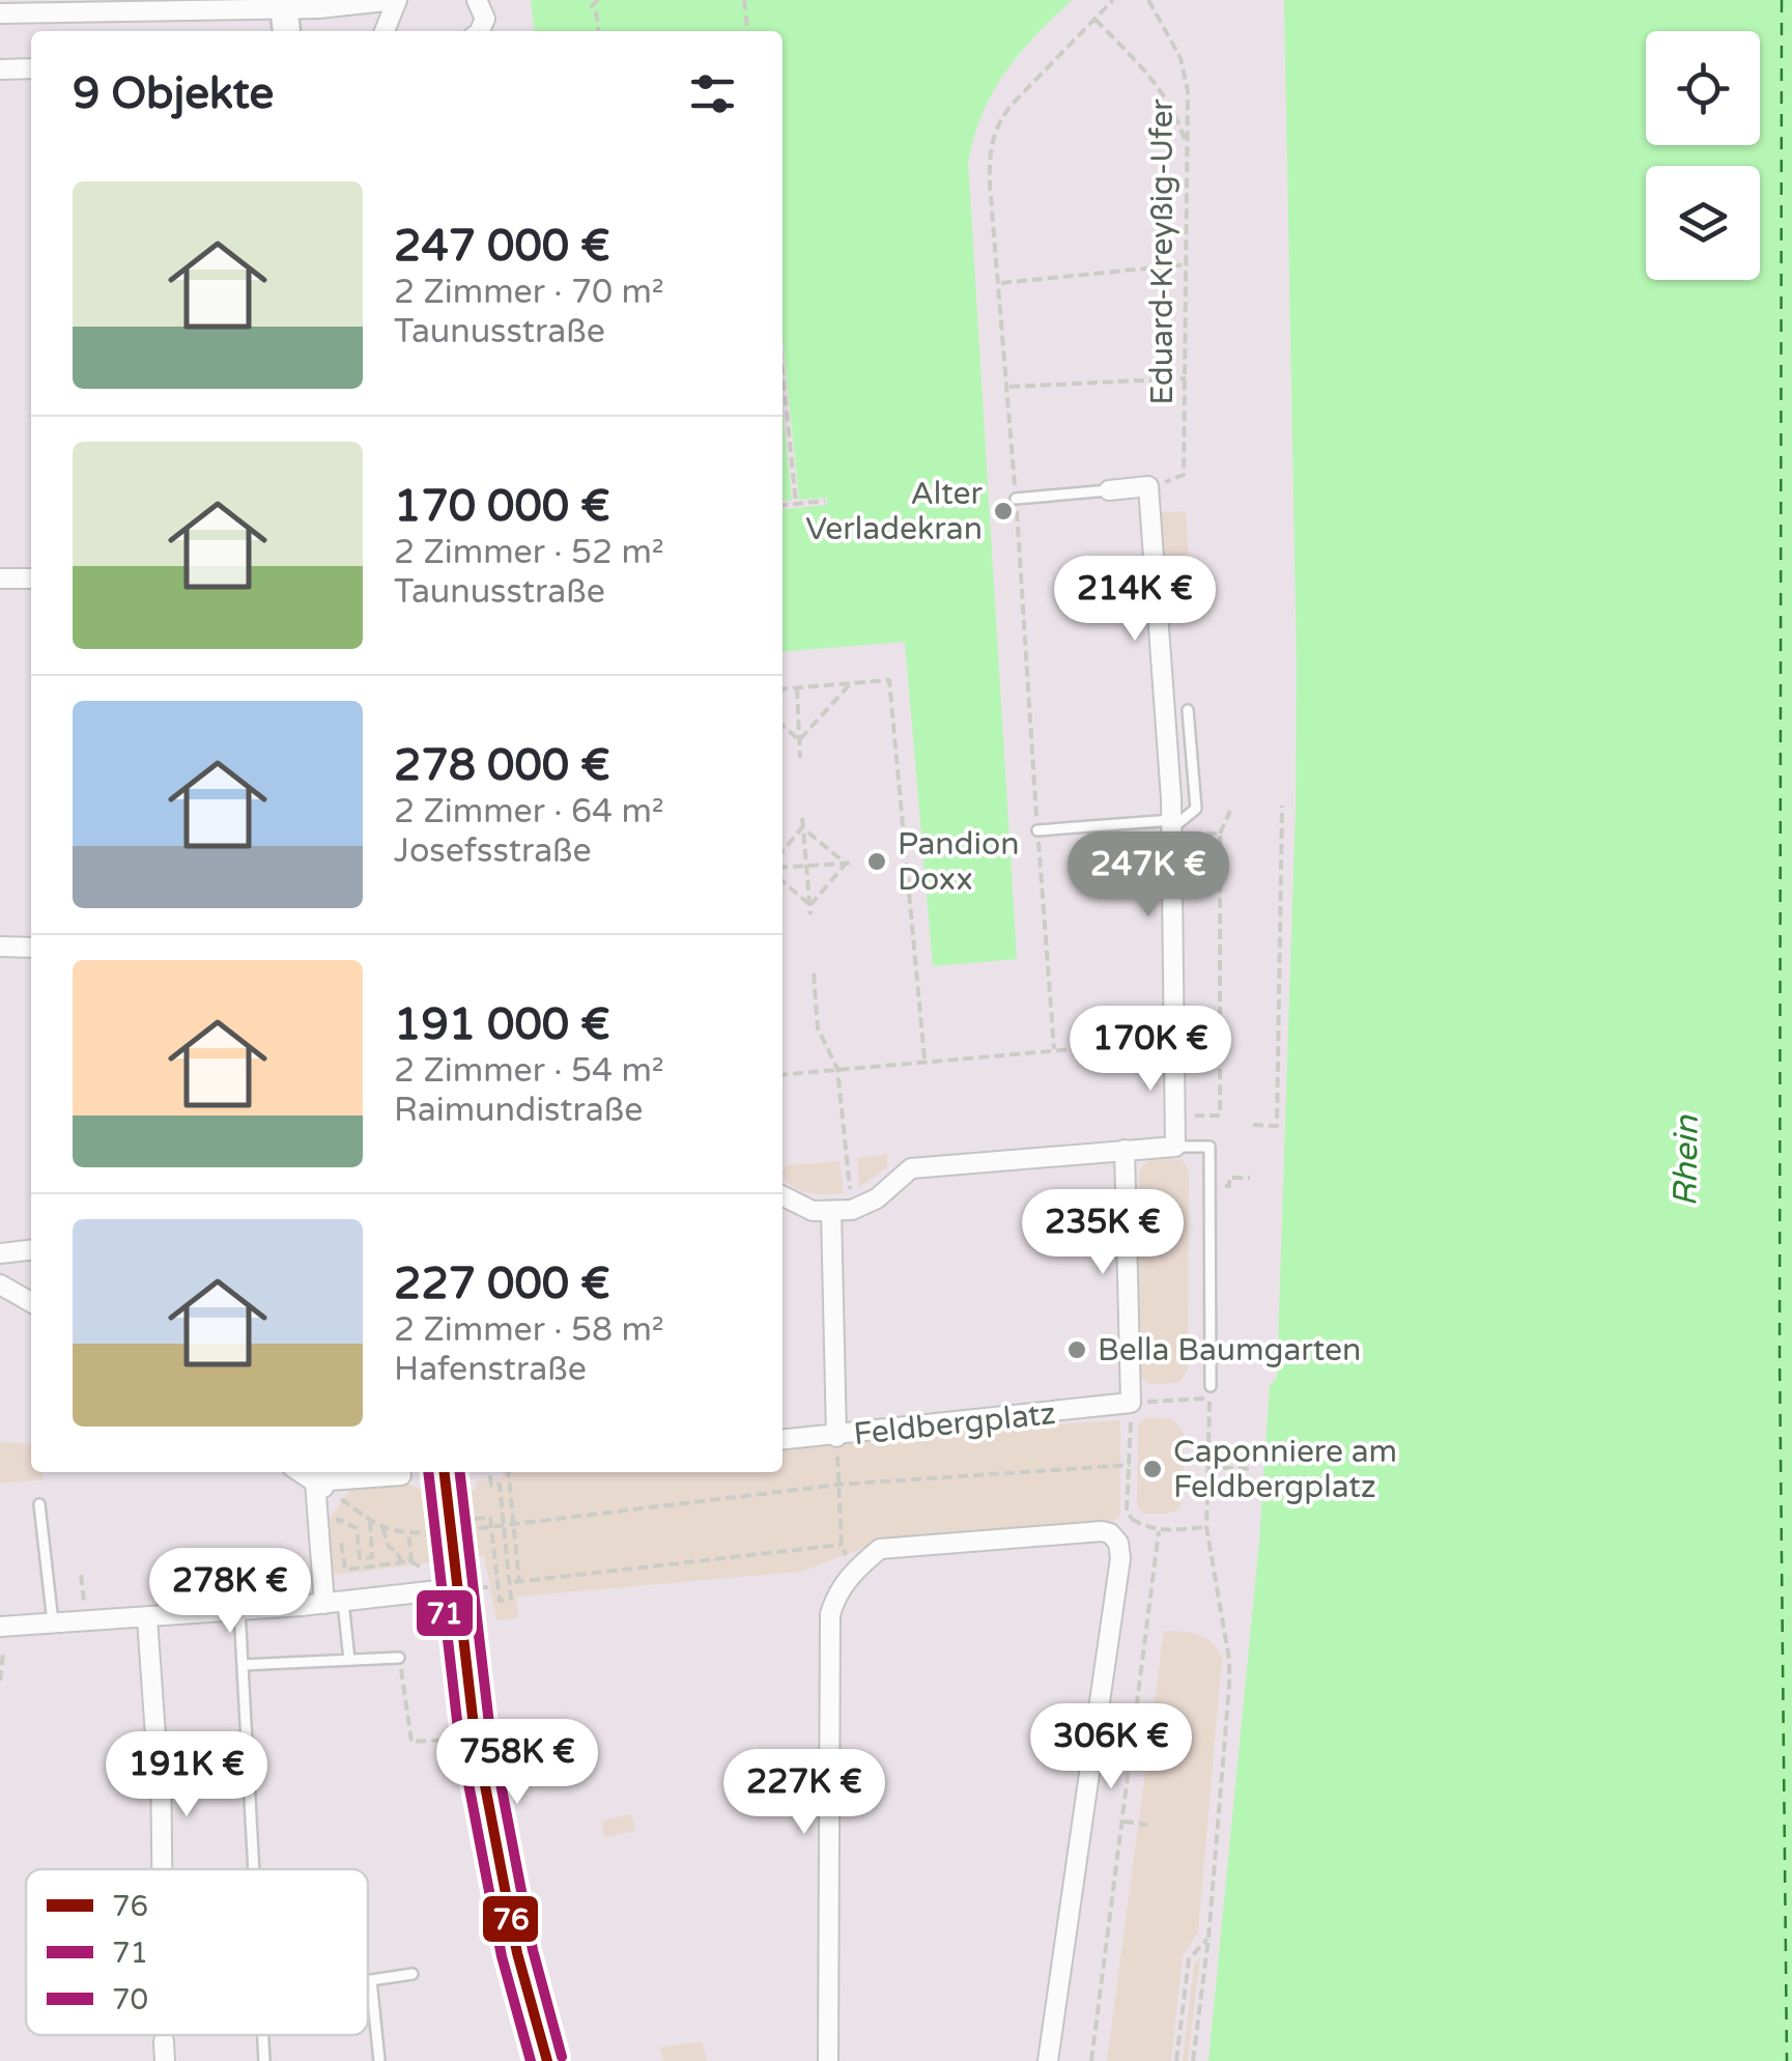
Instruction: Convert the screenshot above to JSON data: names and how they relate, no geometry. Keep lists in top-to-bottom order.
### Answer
{
  "streets": {
    "street": ["Feldbergplatz"],
    "path": ["Eduard-Kreyßig-Ufer"]
  },
  "water": ["Rhein"],
  "places": [
    "Alter Verladekran",
    "Pandion Doxx",
    "Bella Baumgarten",
    "Caponniere am Feldbergplatz"
  ],
  "lines": ["transit line 76", "transit line 71", "transit line 70"],
  "legend": ["76", "71", "70"],
  "page": {
    "heading": "9 Objekte",
    "list": [
      {
        "name": "247 000 €",
        "note": "2 Zimmer · 70 m² · Taunusstraße"
      },
      {
        "name": "170 000 €",
        "note": "2 Zimmer · 52 m² · Taunusstraße"
      },
      {
        "name": "278 000 €",
        "note": "2 Zimmer · 64 m² · Josefsstraße"
      },
      {
        "name": "191 000 €",
        "note": "2 Zimmer · 54 m² · Raimundistraße"
      },
      {
        "name": "227 000 €",
        "note": "2 Zimmer · 58 m² · Hafenstraße"
      }
    ],
    "price": [
      "214K €",
      "247K €",
      "170K €",
      "235K €",
      "278K €",
      "306K €",
      "758K €",
      "191K €",
      "227K €"
    ]
  }
}
